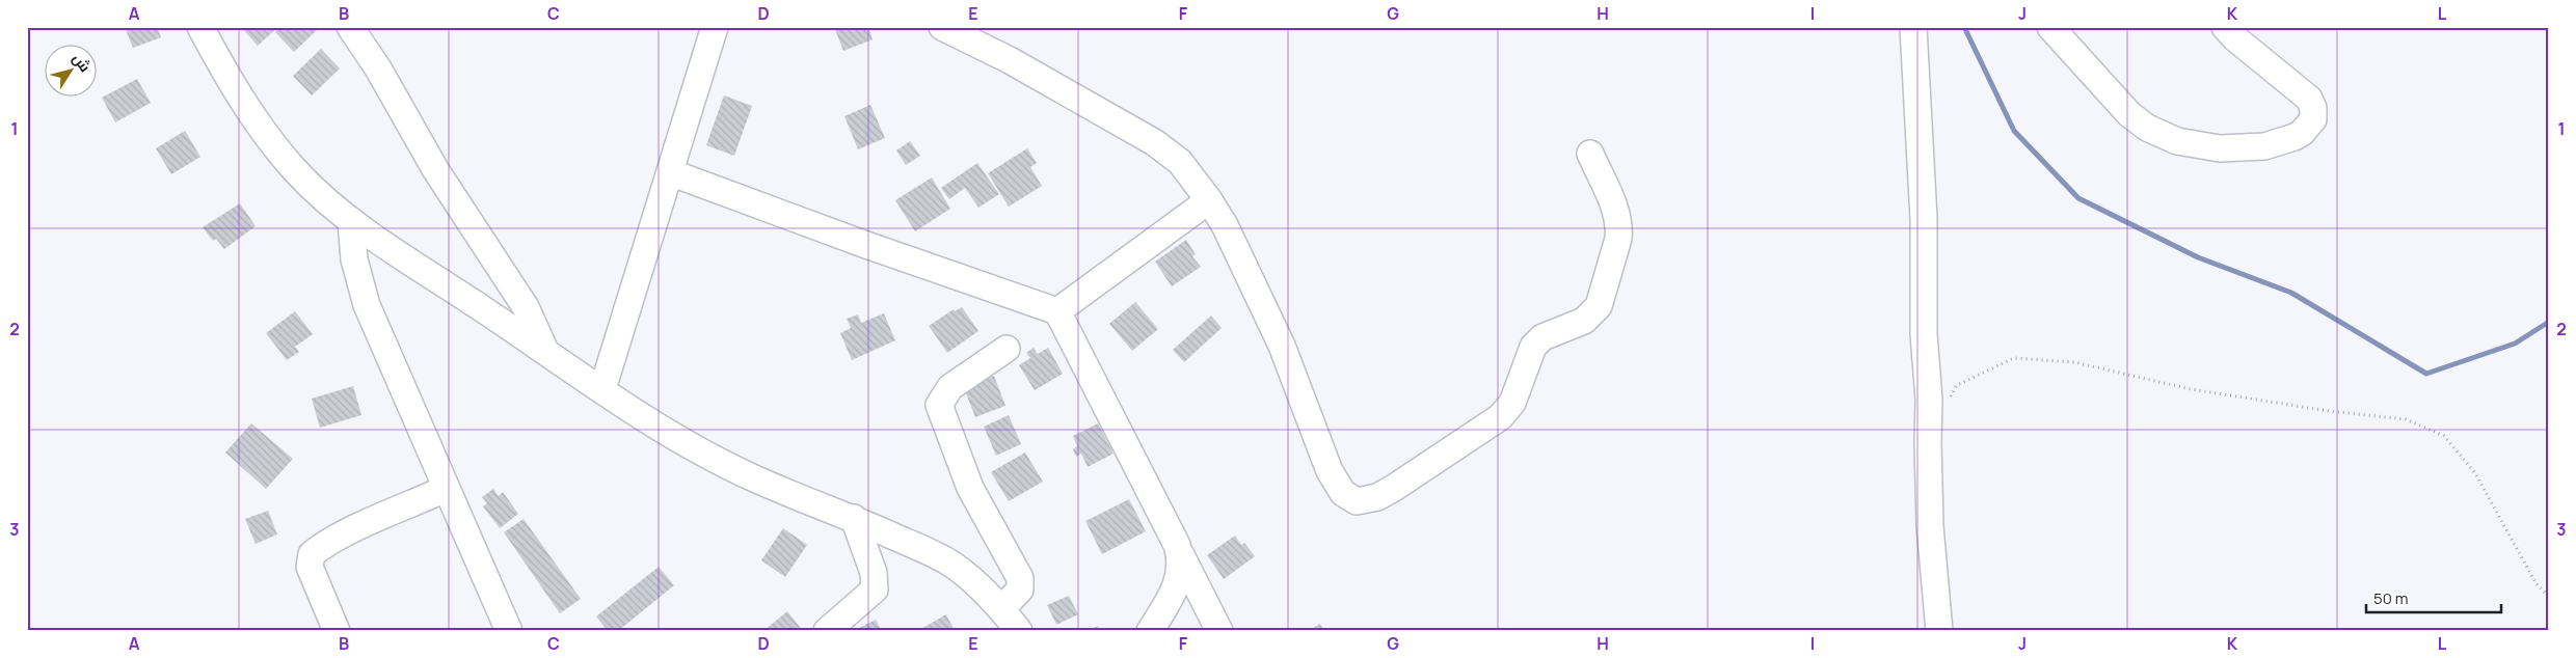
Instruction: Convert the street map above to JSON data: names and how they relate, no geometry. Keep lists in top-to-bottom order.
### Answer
{
  "scale_bar": "50 m",
  "north": "top right",
  "grid": {
    "columns": [
      "A",
      "B",
      "C",
      "D",
      "E",
      "F",
      "G",
      "H",
      "I",
      "J",
      "K",
      "L"
    ],
    "rows": ["1", "2", "3"]
  }
}
